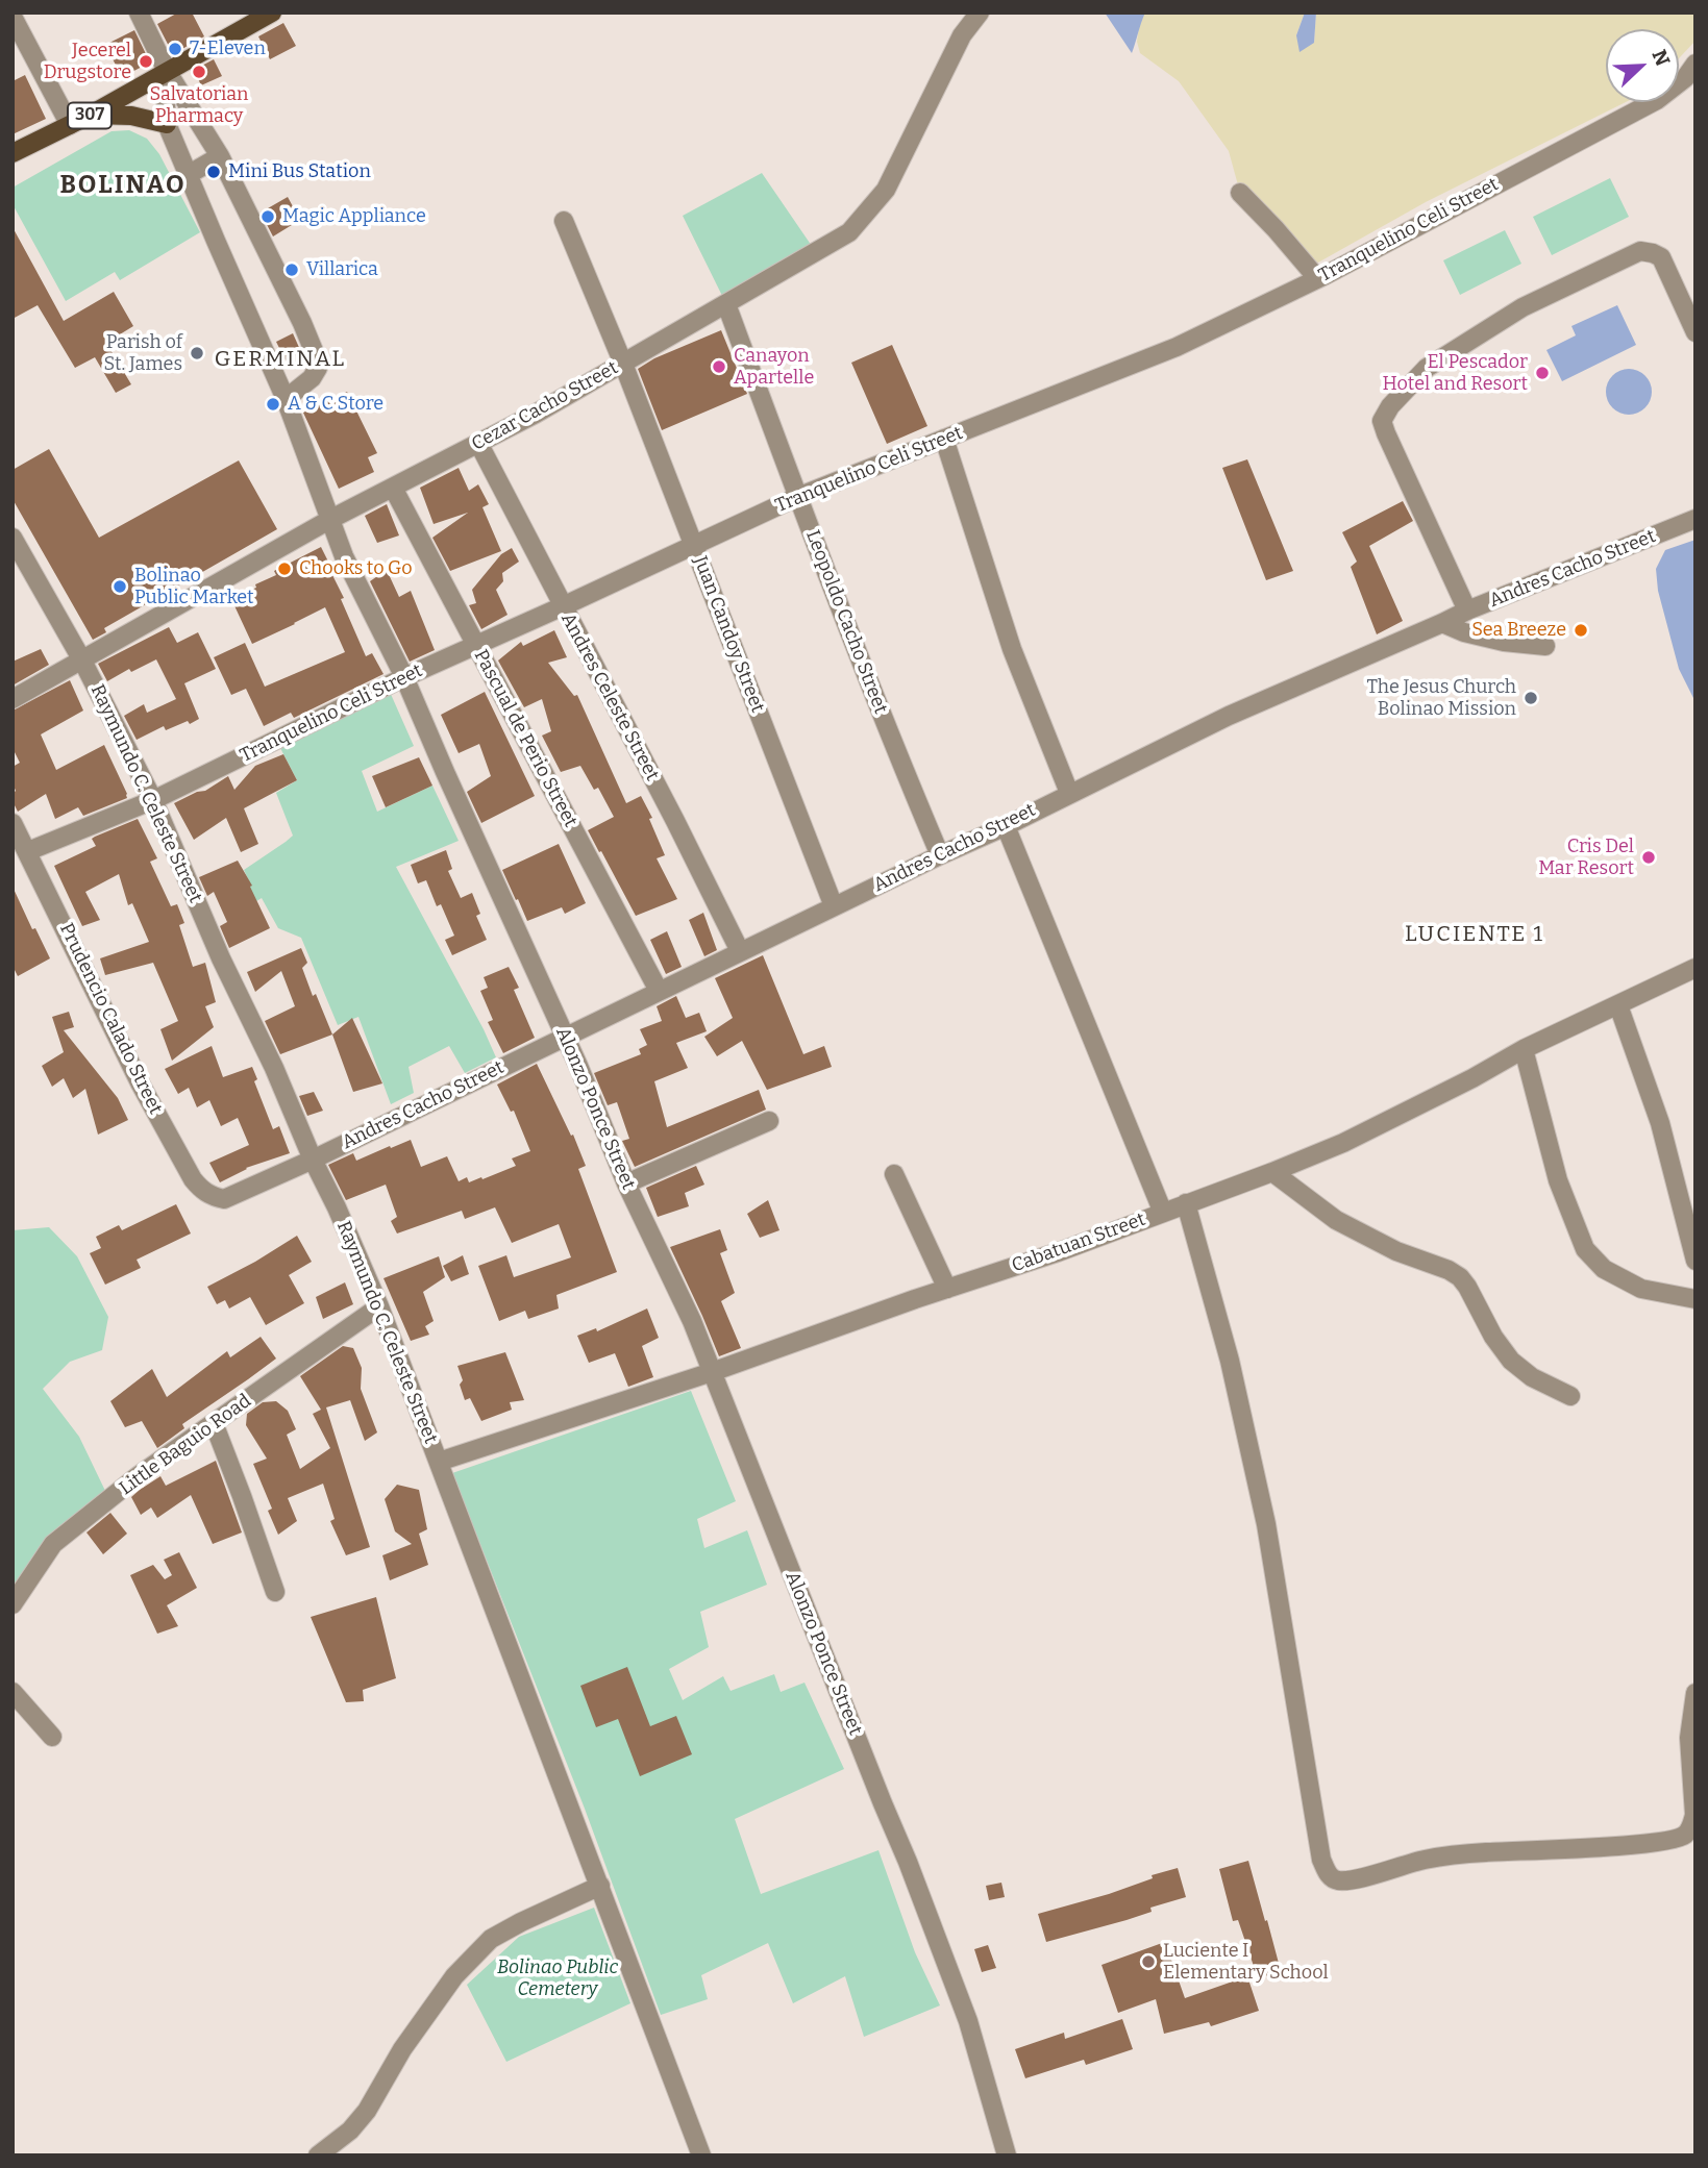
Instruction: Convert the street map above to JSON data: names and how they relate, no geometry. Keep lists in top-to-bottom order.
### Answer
{
  "streets": {
    "main road": ["307"],
    "street": [
      "Tranquelino Celi Street",
      "Cezar Cacho Street",
      "Andres Cacho Street",
      "Leopoldo Cacho Street",
      "Juan Candoy Street",
      "Andres Celeste Street",
      "Pascual de Perio Street",
      "Raymundo C. Celeste Street",
      "Prudencio Calado Street",
      "Alonzo Ponce Street",
      "Cabatuan Street",
      "Little Baguio Road"
    ]
  },
  "crossings": [
    ["307", "Alonzo Ponce Street"],
    ["Tranquelino Celi Street", "Leopoldo Cacho Street"],
    ["Tranquelino Celi Street", "Juan Candoy Street"],
    ["Tranquelino Celi Street", "Andres Celeste Street"],
    ["Tranquelino Celi Street", "Pascual de Perio Street"],
    ["Tranquelino Celi Street", "Raymundo C. Celeste Street"],
    ["Tranquelino Celi Street", "Prudencio Calado Street"],
    ["Tranquelino Celi Street", "Alonzo Ponce Street"],
    ["Cezar Cacho Street", "Leopoldo Cacho Street"],
    ["Cezar Cacho Street", "Juan Candoy Street"],
    ["Cezar Cacho Street", "Andres Celeste Street"],
    ["Cezar Cacho Street", "Pascual de Perio Street"],
    ["Cezar Cacho Street", "Raymundo C. Celeste Street"],
    ["Cezar Cacho Street", "Alonzo Ponce Street"],
    ["Andres Cacho Street", "Leopoldo Cacho Street"],
    ["Andres Cacho Street", "Juan Candoy Street"],
    ["Andres Cacho Street", "Andres Celeste Street"],
    ["Andres Cacho Street", "Pascual de Perio Street"],
    ["Andres Cacho Street", "Raymundo C. Celeste Street"],
    ["Andres Cacho Street", "Prudencio Calado Street"],
    ["Andres Cacho Street", "Alonzo Ponce Street"],
    ["Raymundo C. Celeste Street", "Cabatuan Street"],
    ["Raymundo C. Celeste Street", "Little Baguio Road"],
    ["Alonzo Ponce Street", "Cabatuan Street"]
  ],
  "districts": ["BOLINAO", "GERMINAL", "LUCIENTE 1"],
  "parks": ["Bolinao Public Cemetery"],
  "places": [
    "7-Eleven",
    "Jecerel Drugstore",
    "Salvatorian Pharmacy",
    "Mini Bus Station",
    "Magic Appliance",
    "Villarica",
    "Parish of St. James",
    "Canayon Apartelle",
    "El Pescador Hotel and Resort",
    "A & C Store",
    "Chooks to Go",
    "Bolinao Public Market",
    "Sea Breeze",
    "The Jesus Church Bolinao Mission",
    "Cris Del Mar Resort",
    "Luciente I Elementary School"
  ],
  "north": "top right"
}
